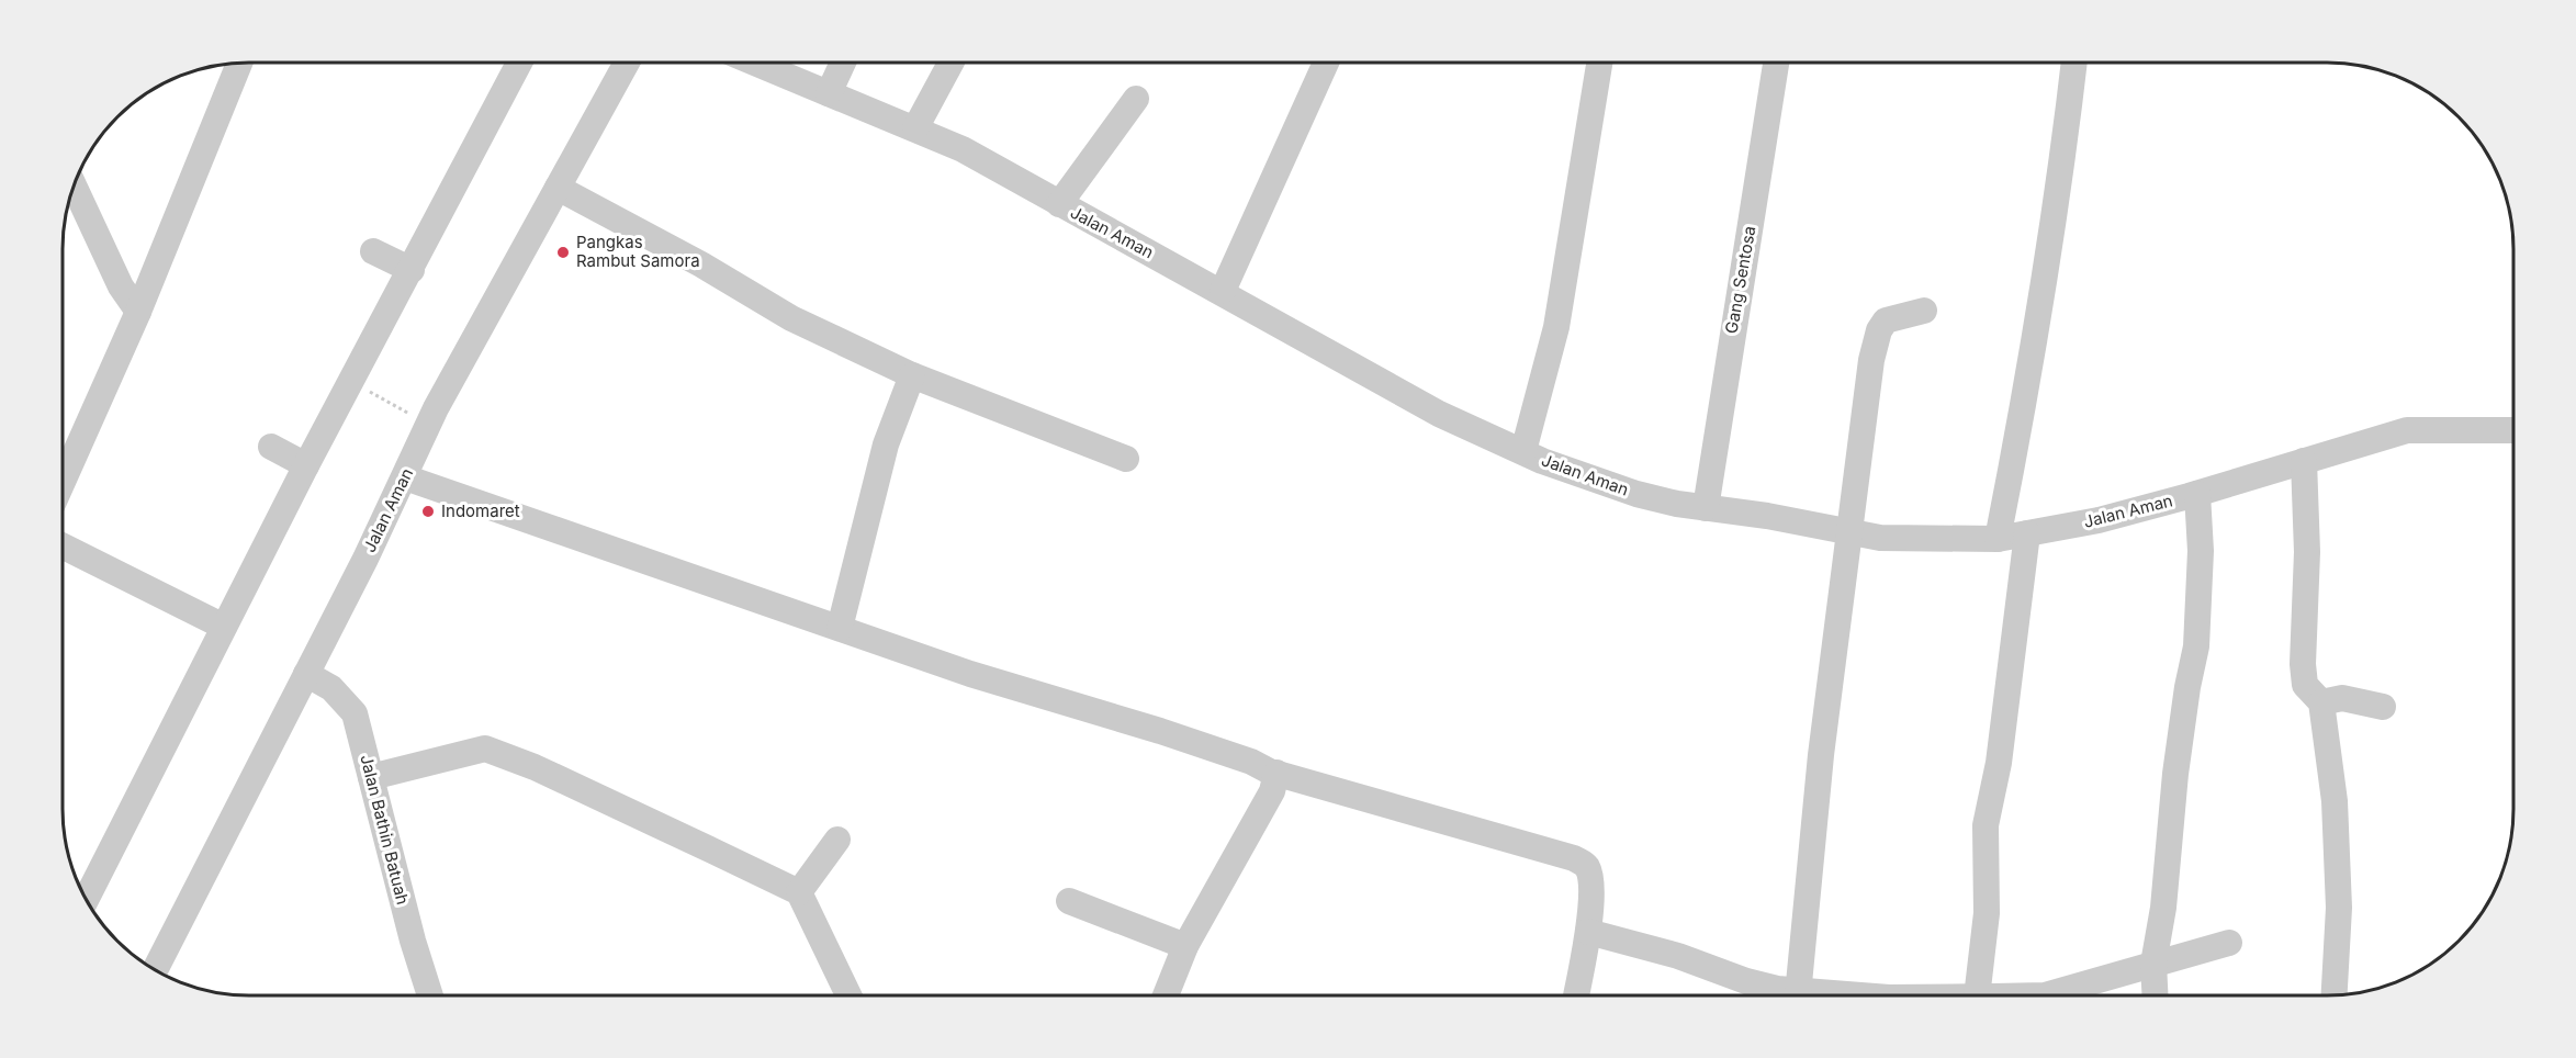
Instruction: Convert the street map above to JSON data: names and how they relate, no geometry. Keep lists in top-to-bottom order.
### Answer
{
  "streets": {
    "street": ["Jalan Aman", "Gang Sentosa", "Jalan Bathin Batuah"]
  },
  "crossings": [
    ["Jalan Aman", "Gang Sentosa"],
    ["Jalan Aman", "Jalan Bathin Batuah"]
  ],
  "places": ["Pangkas Rambut Samora", "Indomaret"]
}
